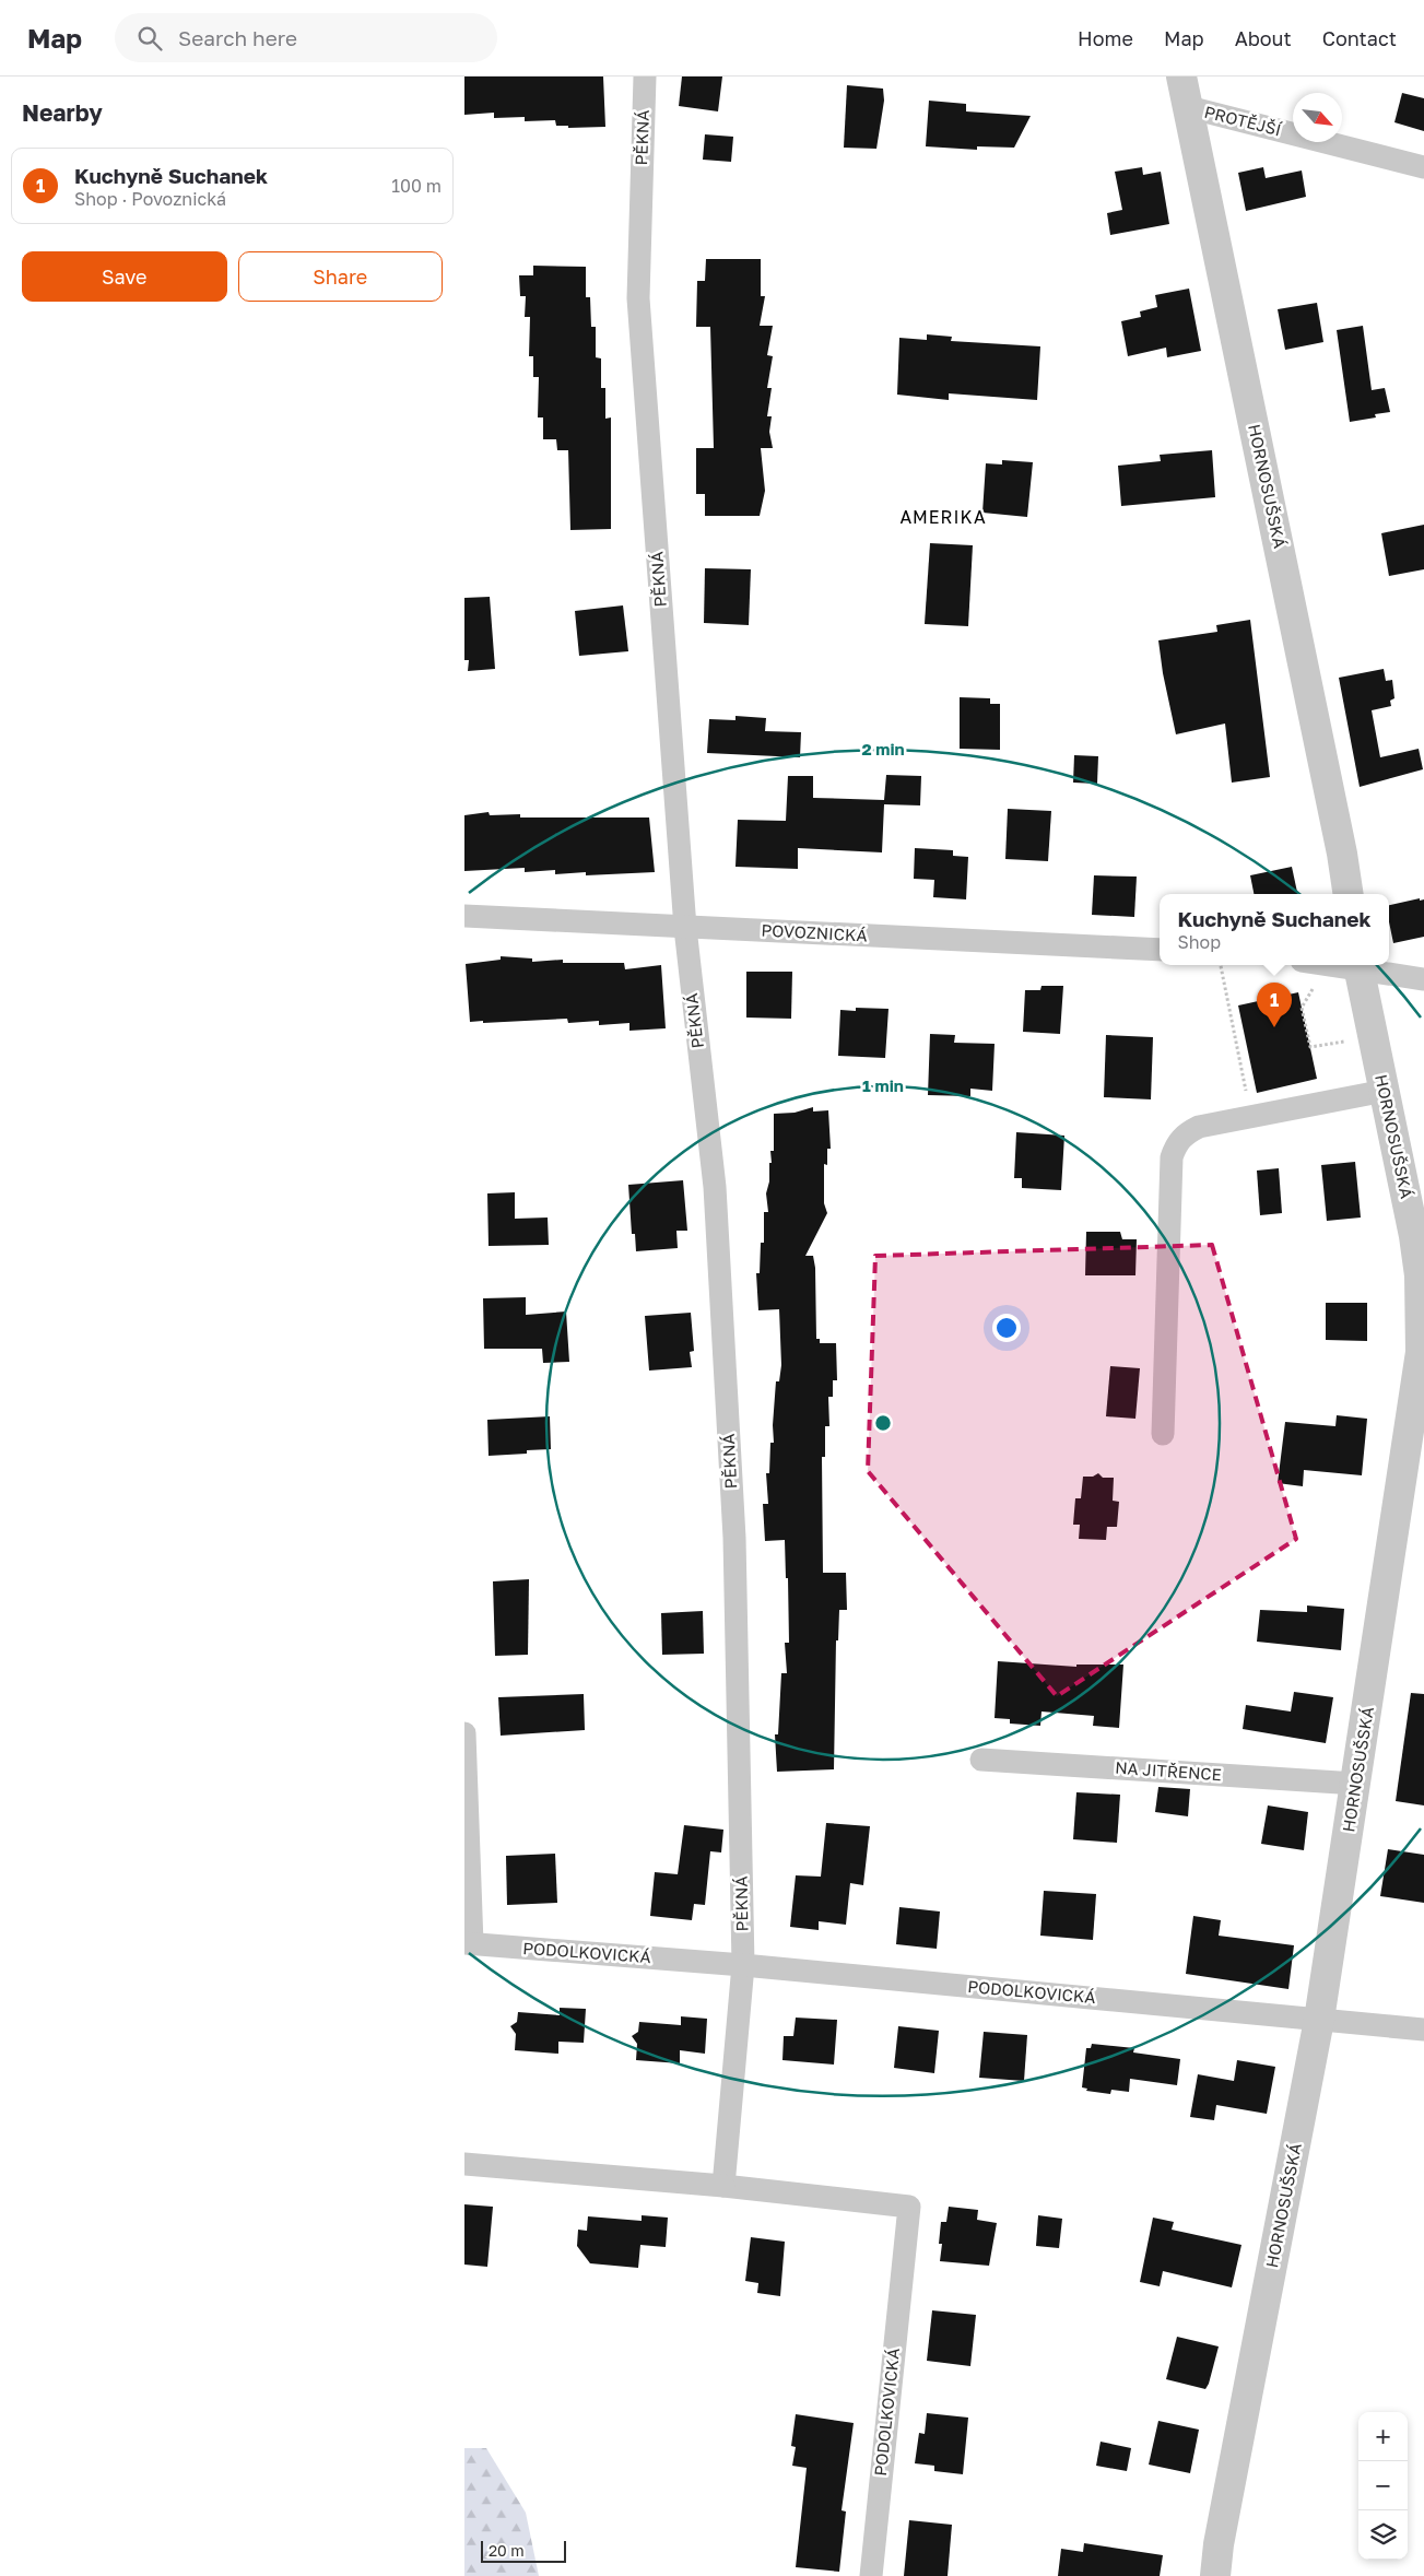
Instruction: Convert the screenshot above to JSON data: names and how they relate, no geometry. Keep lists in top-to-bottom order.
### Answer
{
  "streets": {
    "street": [
      "PROTĚJŠÍ",
      "PĚKNÁ",
      "HORNOSUŠSKÁ",
      "POVOZNICKÁ",
      "NA JITŘENCE",
      "PODOLKOVICKÁ"
    ]
  },
  "crossings": [
    ["PROTĚJŠÍ", "HORNOSUŠSKÁ"],
    ["PĚKNÁ", "POVOZNICKÁ"],
    ["PĚKNÁ", "PODOLKOVICKÁ"],
    ["HORNOSUŠSKÁ", "NA JITŘENCE"],
    ["HORNOSUŠSKÁ", "PODOLKOVICKÁ"]
  ],
  "districts": ["AMERIKA"],
  "scale_bar": "20 m",
  "north": "bottom right",
  "page": {
    "header": "Map",
    "search": "Search here",
    "nav": [
      "Home",
      "Map",
      "About",
      "Contact"
    ],
    "heading": "Nearby",
    "list": [
      {
        "mark": "1",
        "name": "Kuchyně Suchanek",
        "note": "Shop · Povoznická",
        "value": "100 m"
      }
    ],
    "buttons": ["Save", "Share"],
    "popup": ["Kuchyně Suchanek", "Shop"],
    "pins": "1",
    "map_buttons": ["+", "−"],
    "scale": "20 m"
  },
  "rings": ["2 min", "1 min"]
}
